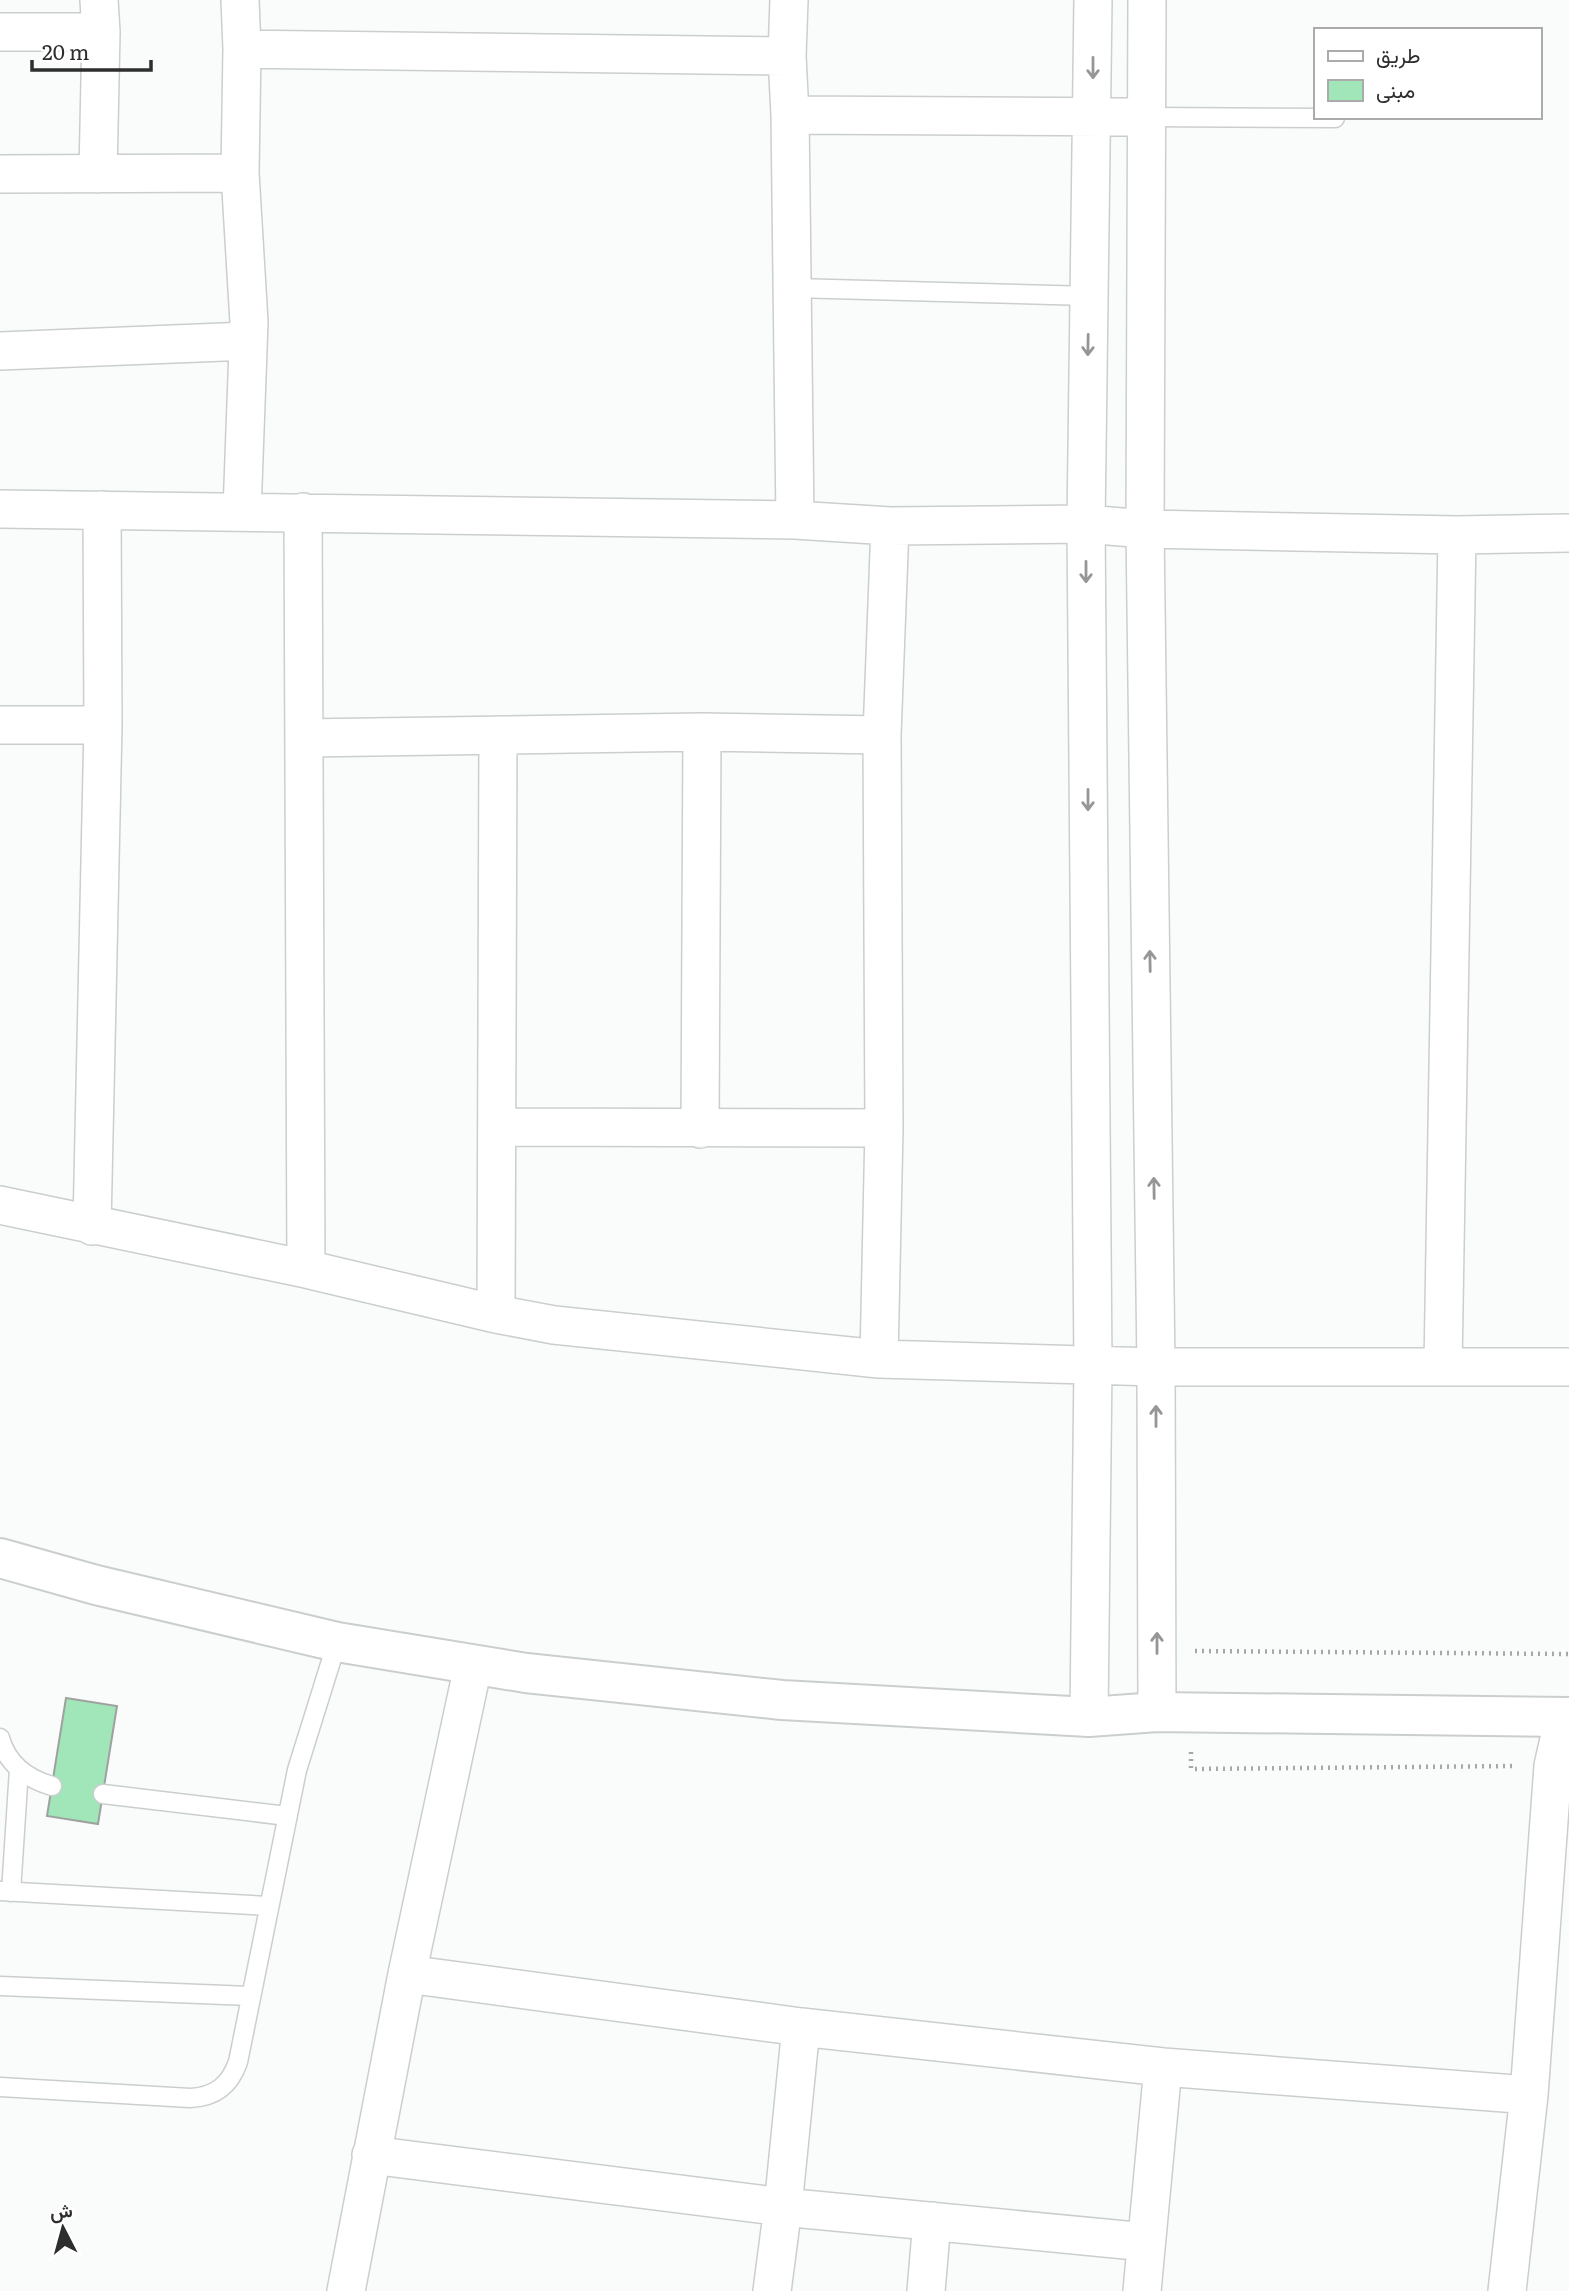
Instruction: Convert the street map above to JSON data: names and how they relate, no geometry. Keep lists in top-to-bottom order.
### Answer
{
  "legend": ["طريق", "مبنى"],
  "scale_bar": "20 m",
  "north": "top"
}
